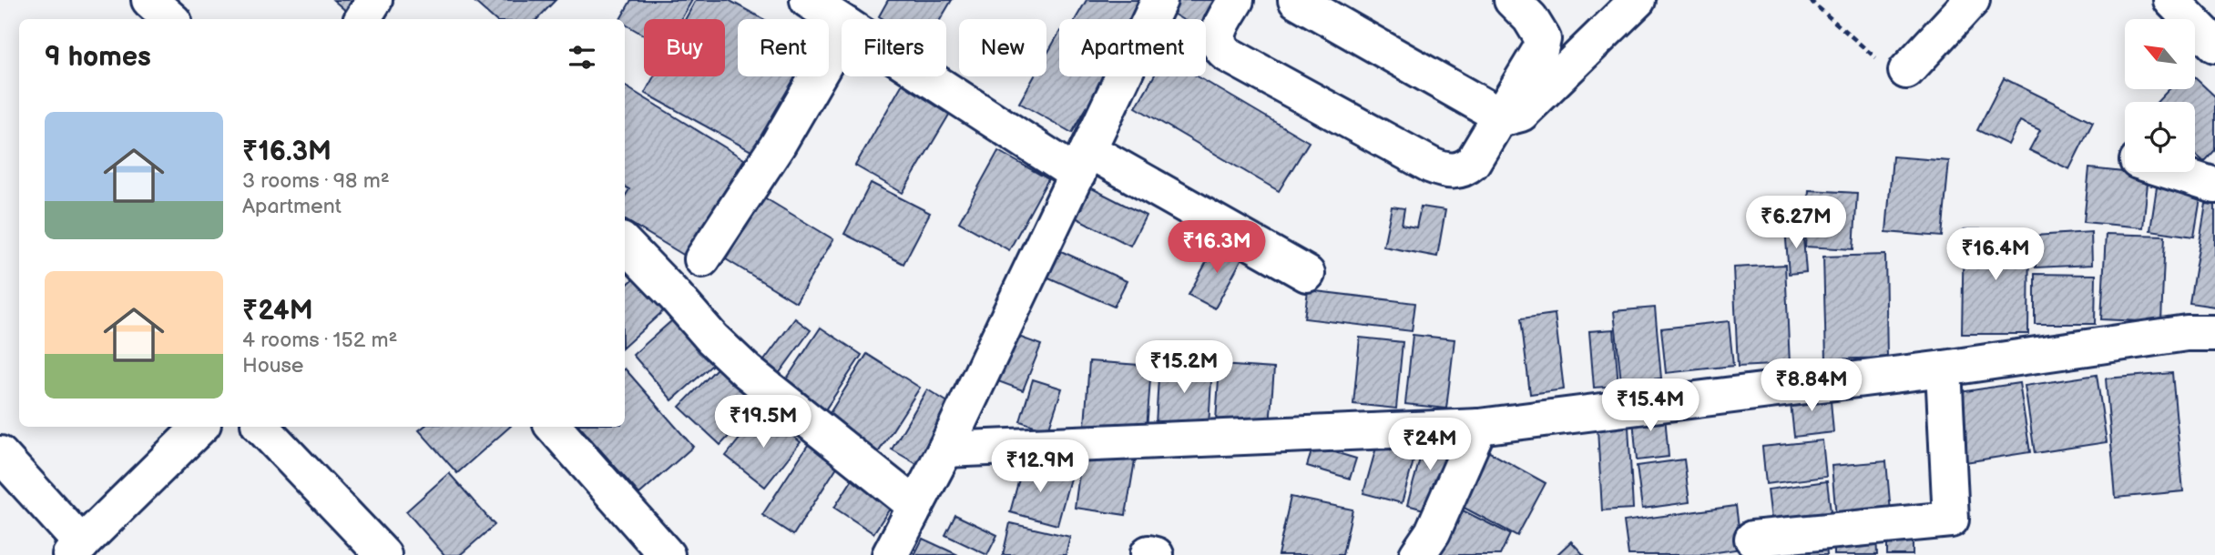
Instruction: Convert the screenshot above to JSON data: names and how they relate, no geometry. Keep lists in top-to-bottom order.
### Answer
{
  "north": "top left",
  "page": {
    "chip": [
      "Buy",
      "Rent",
      "Filters",
      "New",
      "Apartment"
    ],
    "heading": "9 homes",
    "list": [
      {
        "name": "₹16.3M",
        "note": "3 rooms · 98 m² · Apartment"
      },
      {
        "name": "₹24M",
        "note": "4 rooms · 152 m² · House"
      }
    ],
    "price": [
      "₹6.27M",
      "₹16.3M",
      "₹16.4M",
      "₹15.2M",
      "₹8.84M",
      "₹15.4M",
      "₹19.5M",
      "₹24M",
      "₹12.9M"
    ]
  }
}
